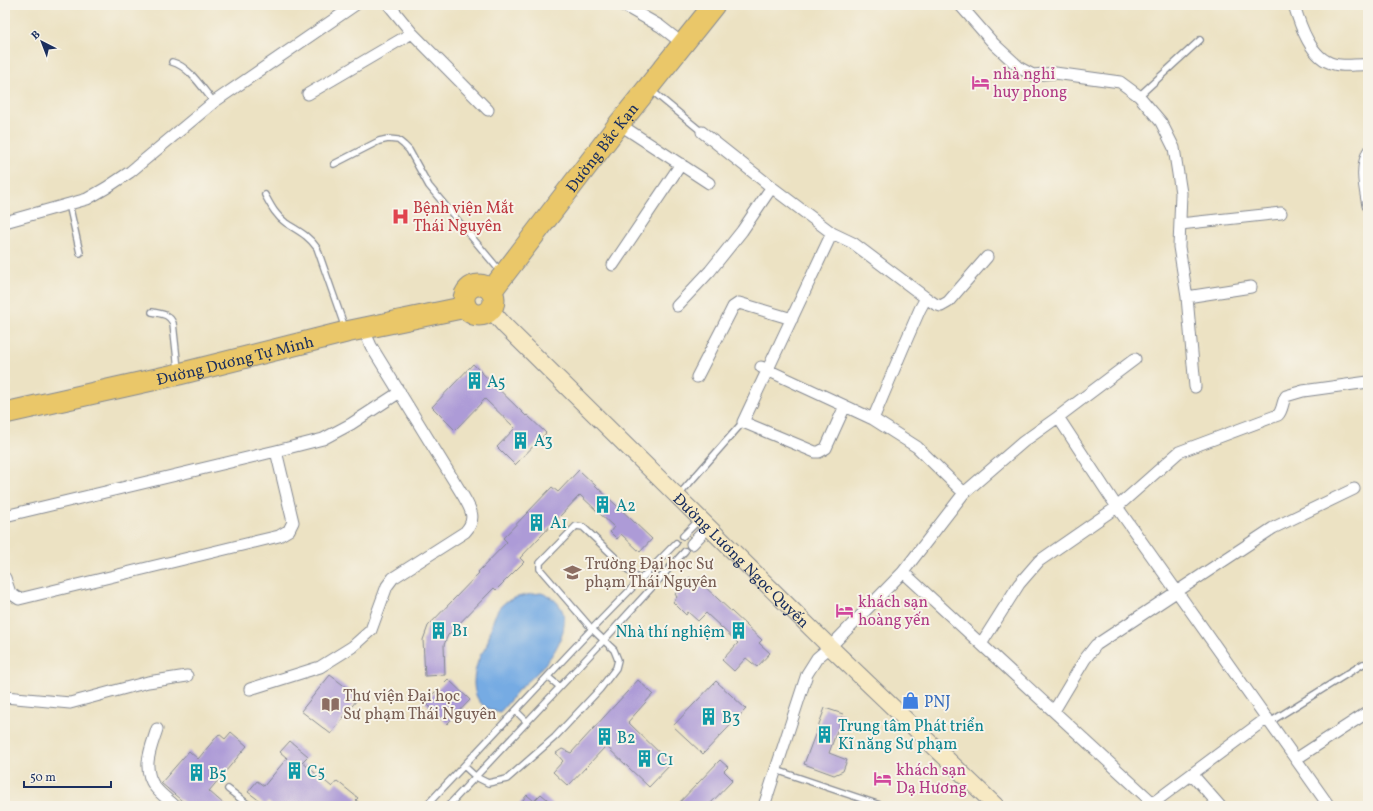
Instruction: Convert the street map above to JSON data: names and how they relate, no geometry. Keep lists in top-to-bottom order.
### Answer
{
  "streets": {
    "highway": ["Đường Bắc Kạn", "Đường Dương Tự Minh"],
    "main road": ["Đường Lương Ngọc Quyến"]
  },
  "crossings": [
    ["Đường Bắc Kạn", "Đường Dương Tự Minh"],
    ["Đường Bắc Kạn", "Đường Lương Ngọc Quyến"],
    ["Đường Dương Tự Minh", "Đường Lương Ngọc Quyến"]
  ],
  "places": {
    "hotel": ["nhà nghỉ huy phong", "khách sạn hoàng yến", "khách sạn Dạ Hương"],
    "hospital": ["Bệnh viện Mắt Thái Nguyên"],
    "building": [
      "A5",
      "A3",
      "A2",
      "A1",
      "B1",
      "Nhà thí nghiệm",
      "B3",
      "Trung tâm Phát triển Kĩ năng Sư phạm",
      "B2",
      "C1",
      "C5",
      "B5"
    ],
    "school or university": ["Trường Đại học Sư phạm Thái Nguyên"],
    "shop": ["PNJ"],
    "library": ["Thư viện Đại học Sư phạm Thái Nguyên"]
  },
  "scale_bar": "50 m",
  "north": "top left"
}
